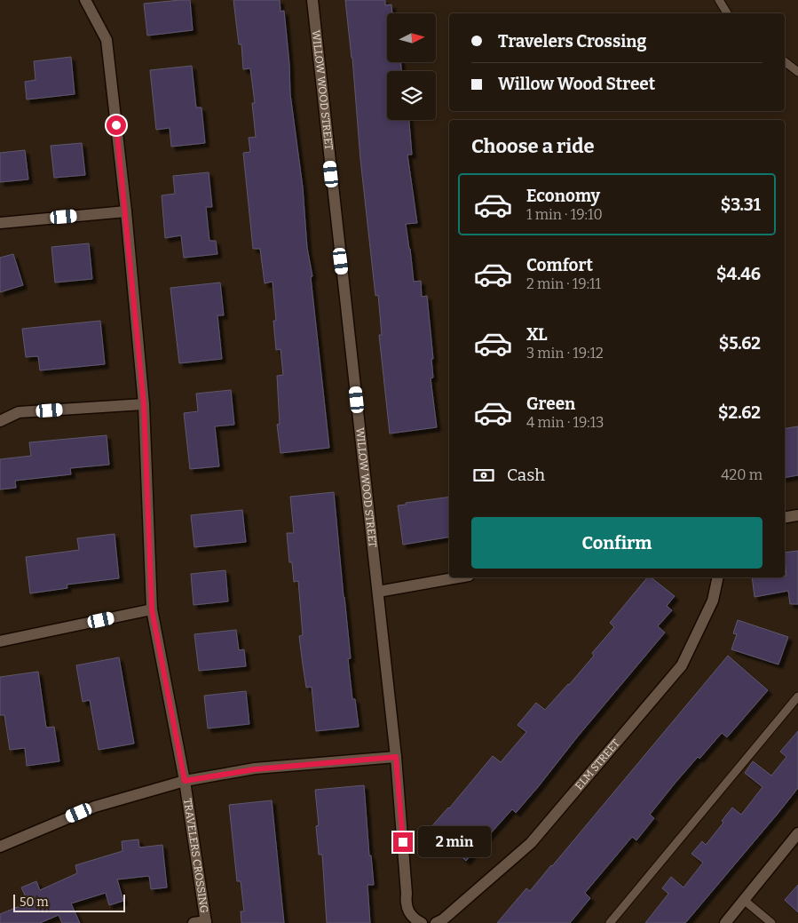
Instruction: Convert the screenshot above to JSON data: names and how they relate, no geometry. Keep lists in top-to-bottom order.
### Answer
{
  "streets": {
    "street": ["WILLOW WOOD STREET", "ELM STREET", "TRAVELERS CROSSING"]
  },
  "scale_bar": "50 m",
  "north": "right",
  "page": {
    "banner": ["Travelers Crossing", "Willow Wood Street"],
    "heading": "Choose a ride",
    "list": [
      {
        "name": "Economy",
        "note": "1 min · 19:10",
        "value": "$3.31"
      },
      {
        "name": "Comfort",
        "note": "2 min · 19:11",
        "value": "$4.46"
      },
      {
        "name": "XL",
        "note": "3 min · 19:12",
        "value": "$5.62"
      },
      {
        "name": "Green",
        "note": "4 min · 19:13",
        "value": "$2.62"
      }
    ],
    "pay": ["Cash", "420 m"],
    "buttons": "Confirm",
    "bubble": "2 min",
    "scale": "50 m"
  }
}
